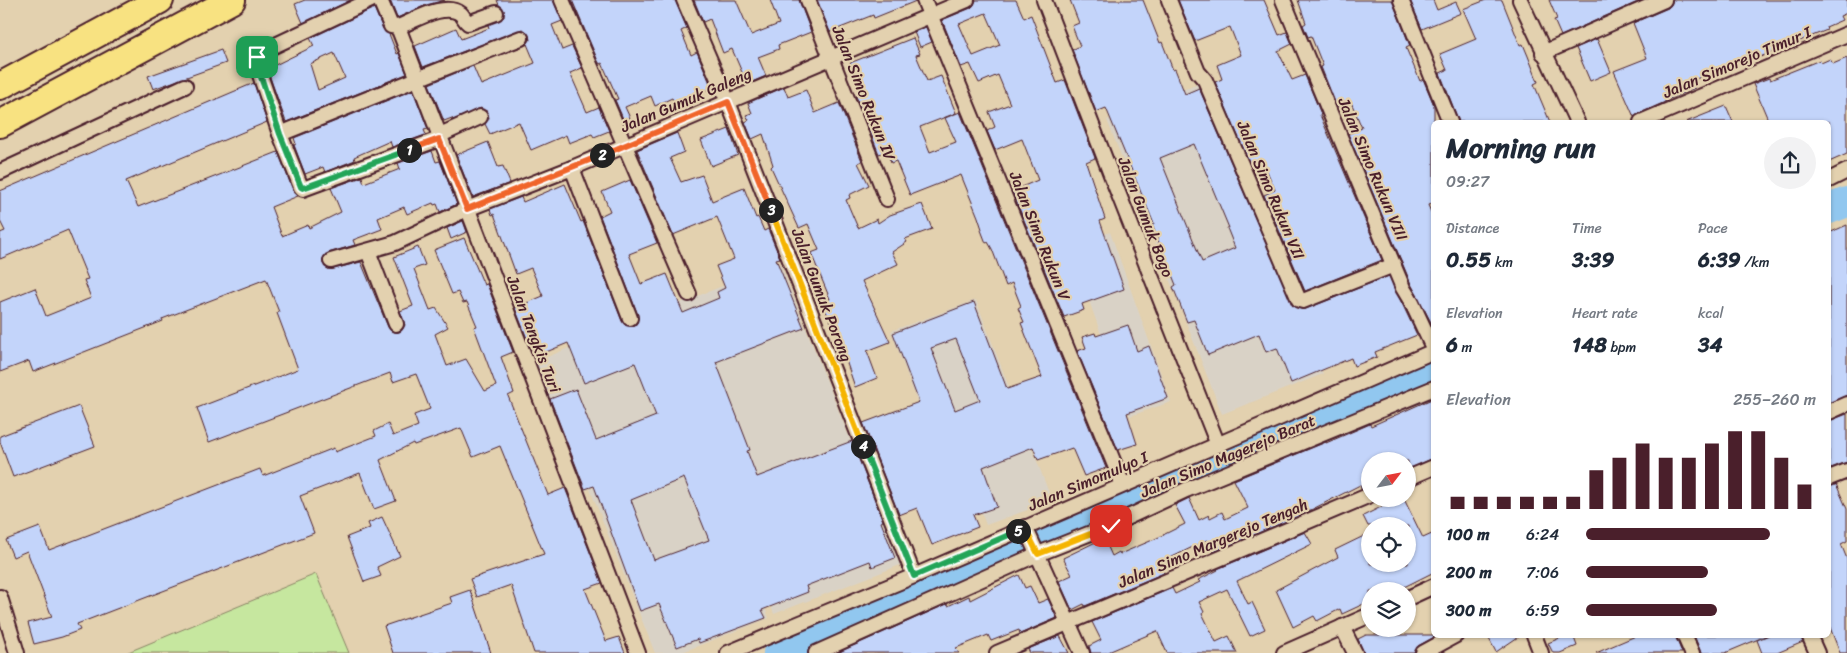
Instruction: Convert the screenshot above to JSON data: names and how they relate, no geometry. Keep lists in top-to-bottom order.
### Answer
{
  "streets": {
    "street": [
      "Jalan Simorejo Timur I",
      "Jalan Simo Rukun IV",
      "Jalan Gumuk Galeng",
      "Jalan Simo Rukun VIII",
      "Jalan Simo Rukun VII",
      "Jalan Gumuk Bogo",
      "Jalan Simo Rukun V",
      "Jalan Gumuk Porong",
      "Jalan Tangkis Turi",
      "Jalan Simo Magerejo Barat",
      "Jalan Simomulyo I",
      "Jalan Simo Margerejo Tengah"
    ]
  },
  "crossings": [
    ["Jalan Simo Rukun IV", "Jalan Gumuk Galeng"],
    ["Jalan Gumuk Galeng", "Jalan Simo Rukun V"],
    ["Jalan Gumuk Galeng", "Jalan Gumuk Porong"],
    ["Jalan Gumuk Galeng", "Jalan Tangkis Turi"],
    ["Jalan Simo Rukun VIII", "Jalan Simo Rukun VII"],
    ["Jalan Gumuk Bogo", "Jalan Simomulyo I"],
    ["Jalan Simo Rukun V", "Jalan Simomulyo I"],
    ["Jalan Gumuk Porong", "Jalan Simomulyo I"]
  ],
  "north": "top right",
  "page": {
    "heading": ["Morning run", "09:27"],
    "pins": [
      "1",
      "2",
      "3",
      "4",
      "5"
    ],
    "stats": [
      ["Distance", "0.55 km"],
      ["Time", "3:39"],
      ["Pace", "6:39 /km"],
      ["Elevation", "6 m"],
      ["Heart rate", "148 bpm"],
      ["kcal", "34"]
    ],
    "chart": ["Elevation", "255–260 m"],
    "list": [
      {
        "name": "100 m",
        "note": "6:24"
      },
      {
        "name": "200 m",
        "note": "7:06"
      },
      {
        "name": "300 m",
        "note": "6:59"
      }
    ]
  }
}
